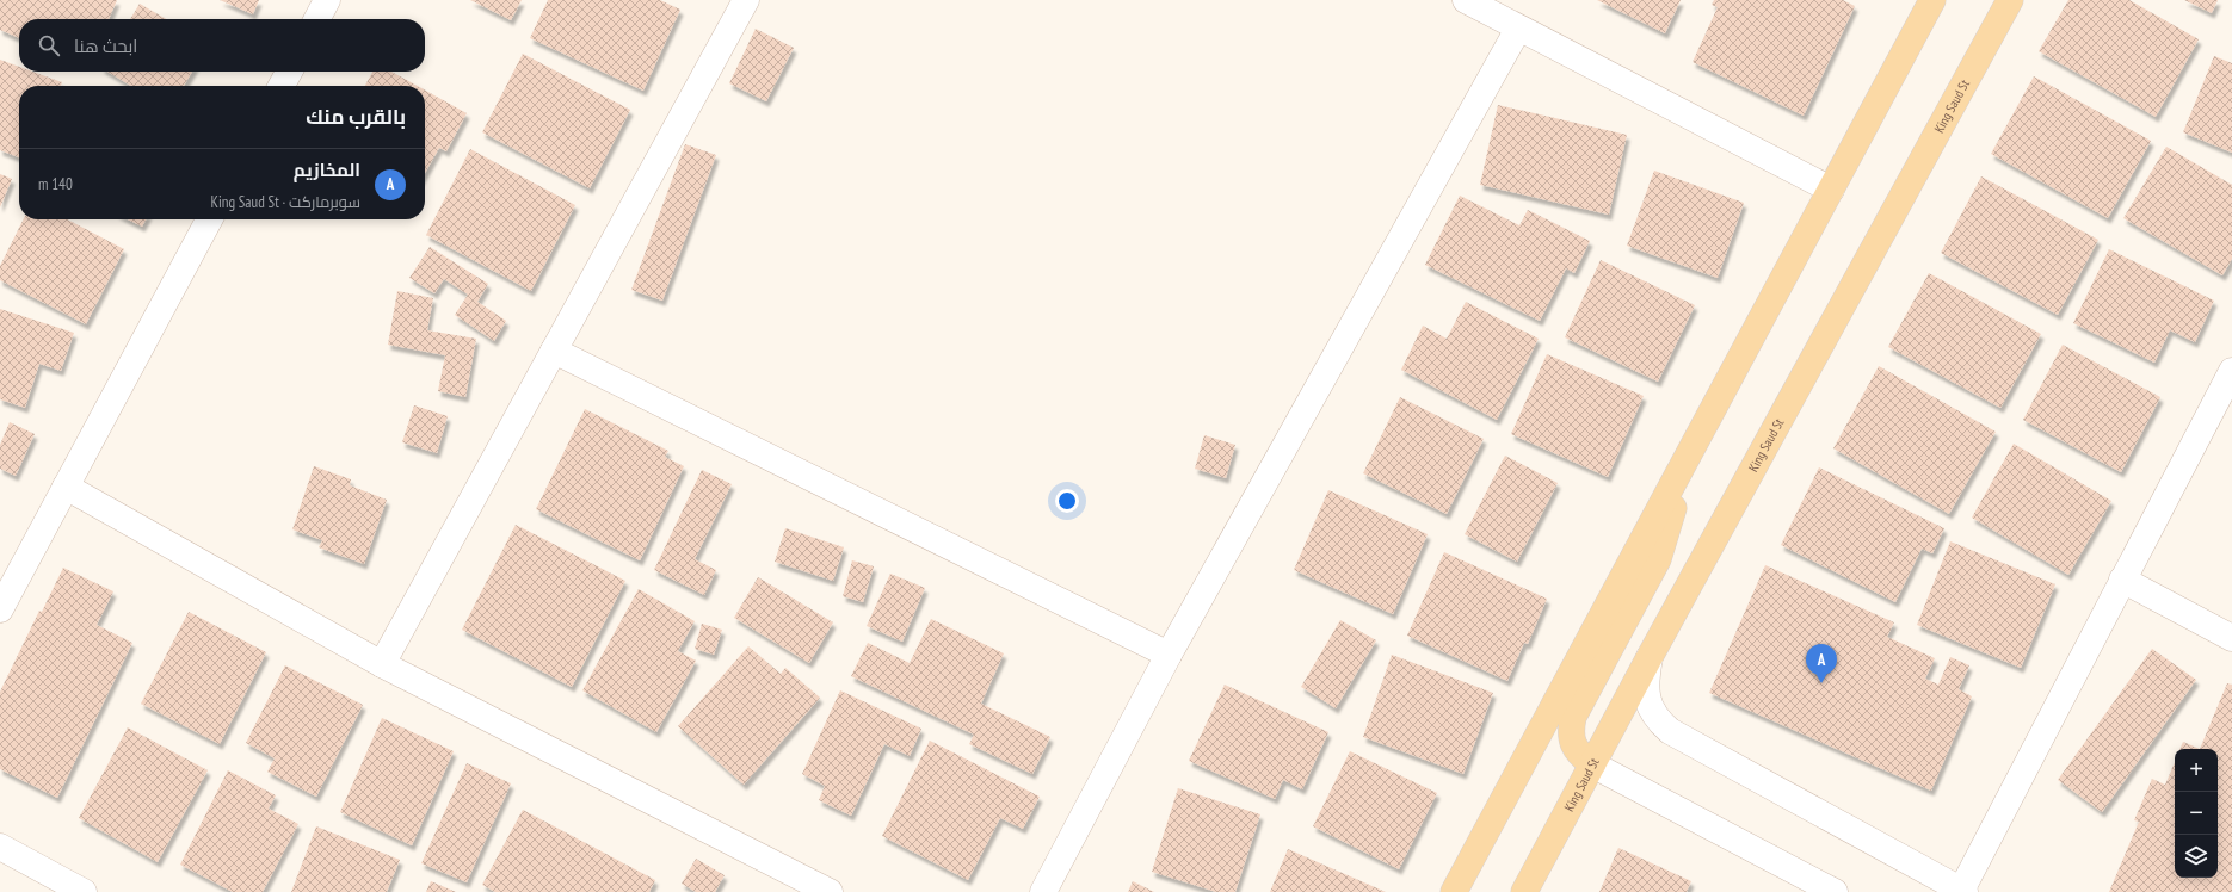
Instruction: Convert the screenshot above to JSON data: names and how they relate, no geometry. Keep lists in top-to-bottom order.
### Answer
{
  "streets": {
    "main road": ["King Saud St"]
  },
  "page": {
    "search": "ابحث هنا",
    "heading": "بالقرب منك",
    "list": [
      {
        "mark": "A",
        "name": "المخازيم",
        "note": "سوبرماركت · King Saud St",
        "value": "140 m"
      }
    ],
    "pins": "A",
    "map_buttons": ["+", "−"]
  }
}
